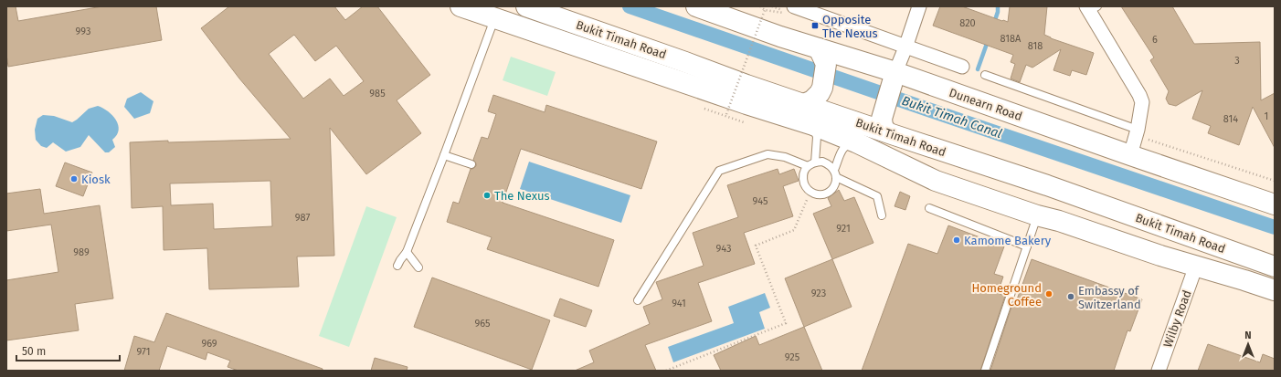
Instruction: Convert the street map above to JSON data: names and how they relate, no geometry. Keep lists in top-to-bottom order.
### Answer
{
  "streets": {
    "highway": ["Bukit Timah Road", "Dunearn Road"],
    "street": ["Wilby Road"]
  },
  "water": ["Bukit Timah Canal"],
  "places": {
    "transit": ["Opposite The Nexus"],
    "other": [
      "Kiosk",
      "The Nexus",
      "Kamome Bakery",
      "Homeground Coffee",
      "Embassy of Switzerland"
    ]
  },
  "house_numbers": [
    "820",
    "993",
    "818A",
    "6",
    "818",
    "3",
    "985",
    "1",
    "814",
    "945",
    "987",
    "921",
    "943",
    "989",
    "923",
    "941",
    "965",
    "969",
    "971",
    "925"
  ],
  "scale_bar": "50 m",
  "north": "top"
}
